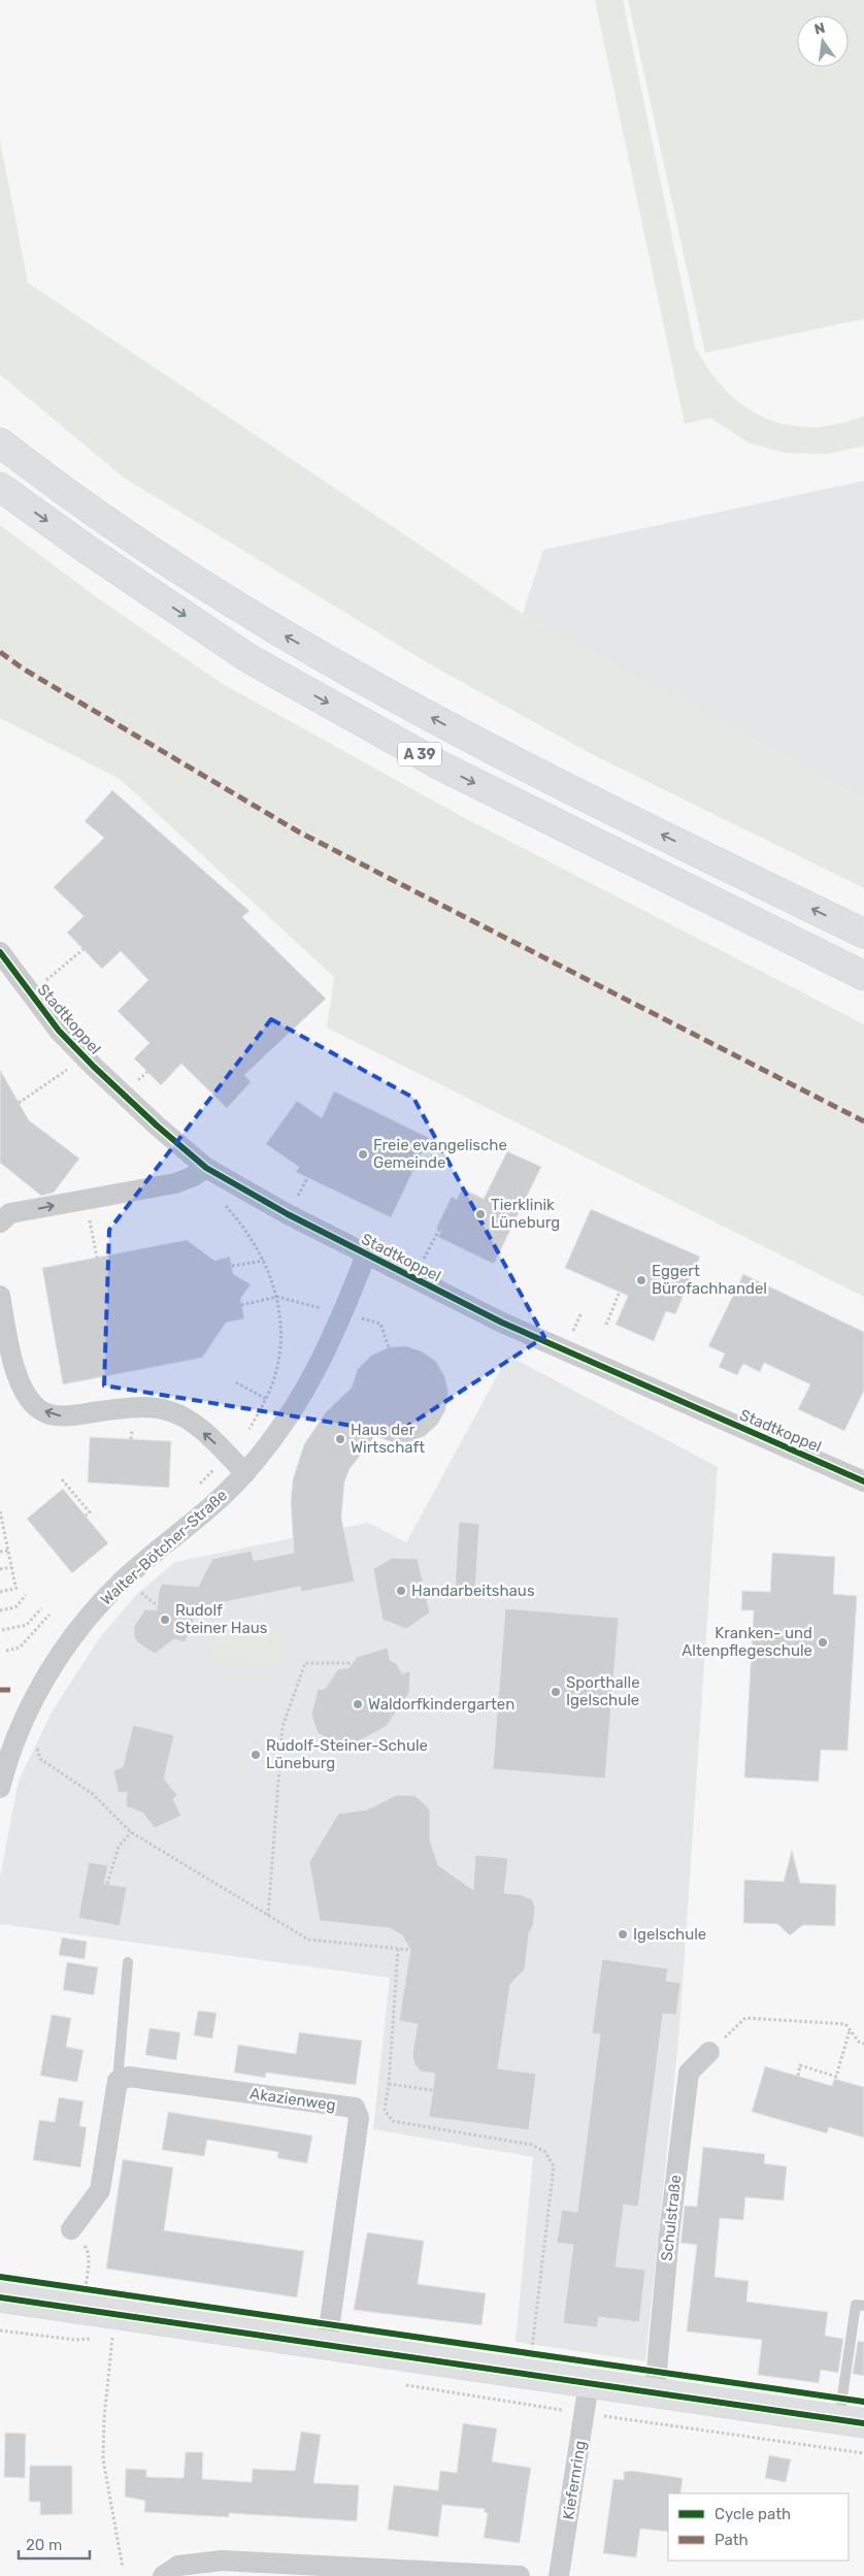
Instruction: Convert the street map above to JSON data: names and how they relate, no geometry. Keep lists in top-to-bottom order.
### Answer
{
  "streets": {
    "main road": ["A 39"],
    "street": [
      "Stadtkoppel",
      "Walter-Bötcher-Straße",
      "Akazienweg",
      "Schulstraße",
      "Kiefernring"
    ]
  },
  "crossings": [
    ["Stadtkoppel", "Walter-Bötcher-Straße"]
  ],
  "places": [
    "Freie evangelische Gemeinde",
    "Tierklinik Lüneburg",
    "Eggert Bürofachhandel",
    "Haus der Wirtschaft",
    "Handarbeitshaus",
    "Rudolf Steiner Haus",
    "Kranken- und Altenpflegeschule",
    "Sporthalle Igelschule",
    "Waldorfkindergarten",
    "Rudolf-Steiner-Schule Lüneburg",
    "Igelschule"
  ],
  "legend": ["Cycle path", "Path"],
  "scale_bar": "20 m",
  "north": "top"
}
